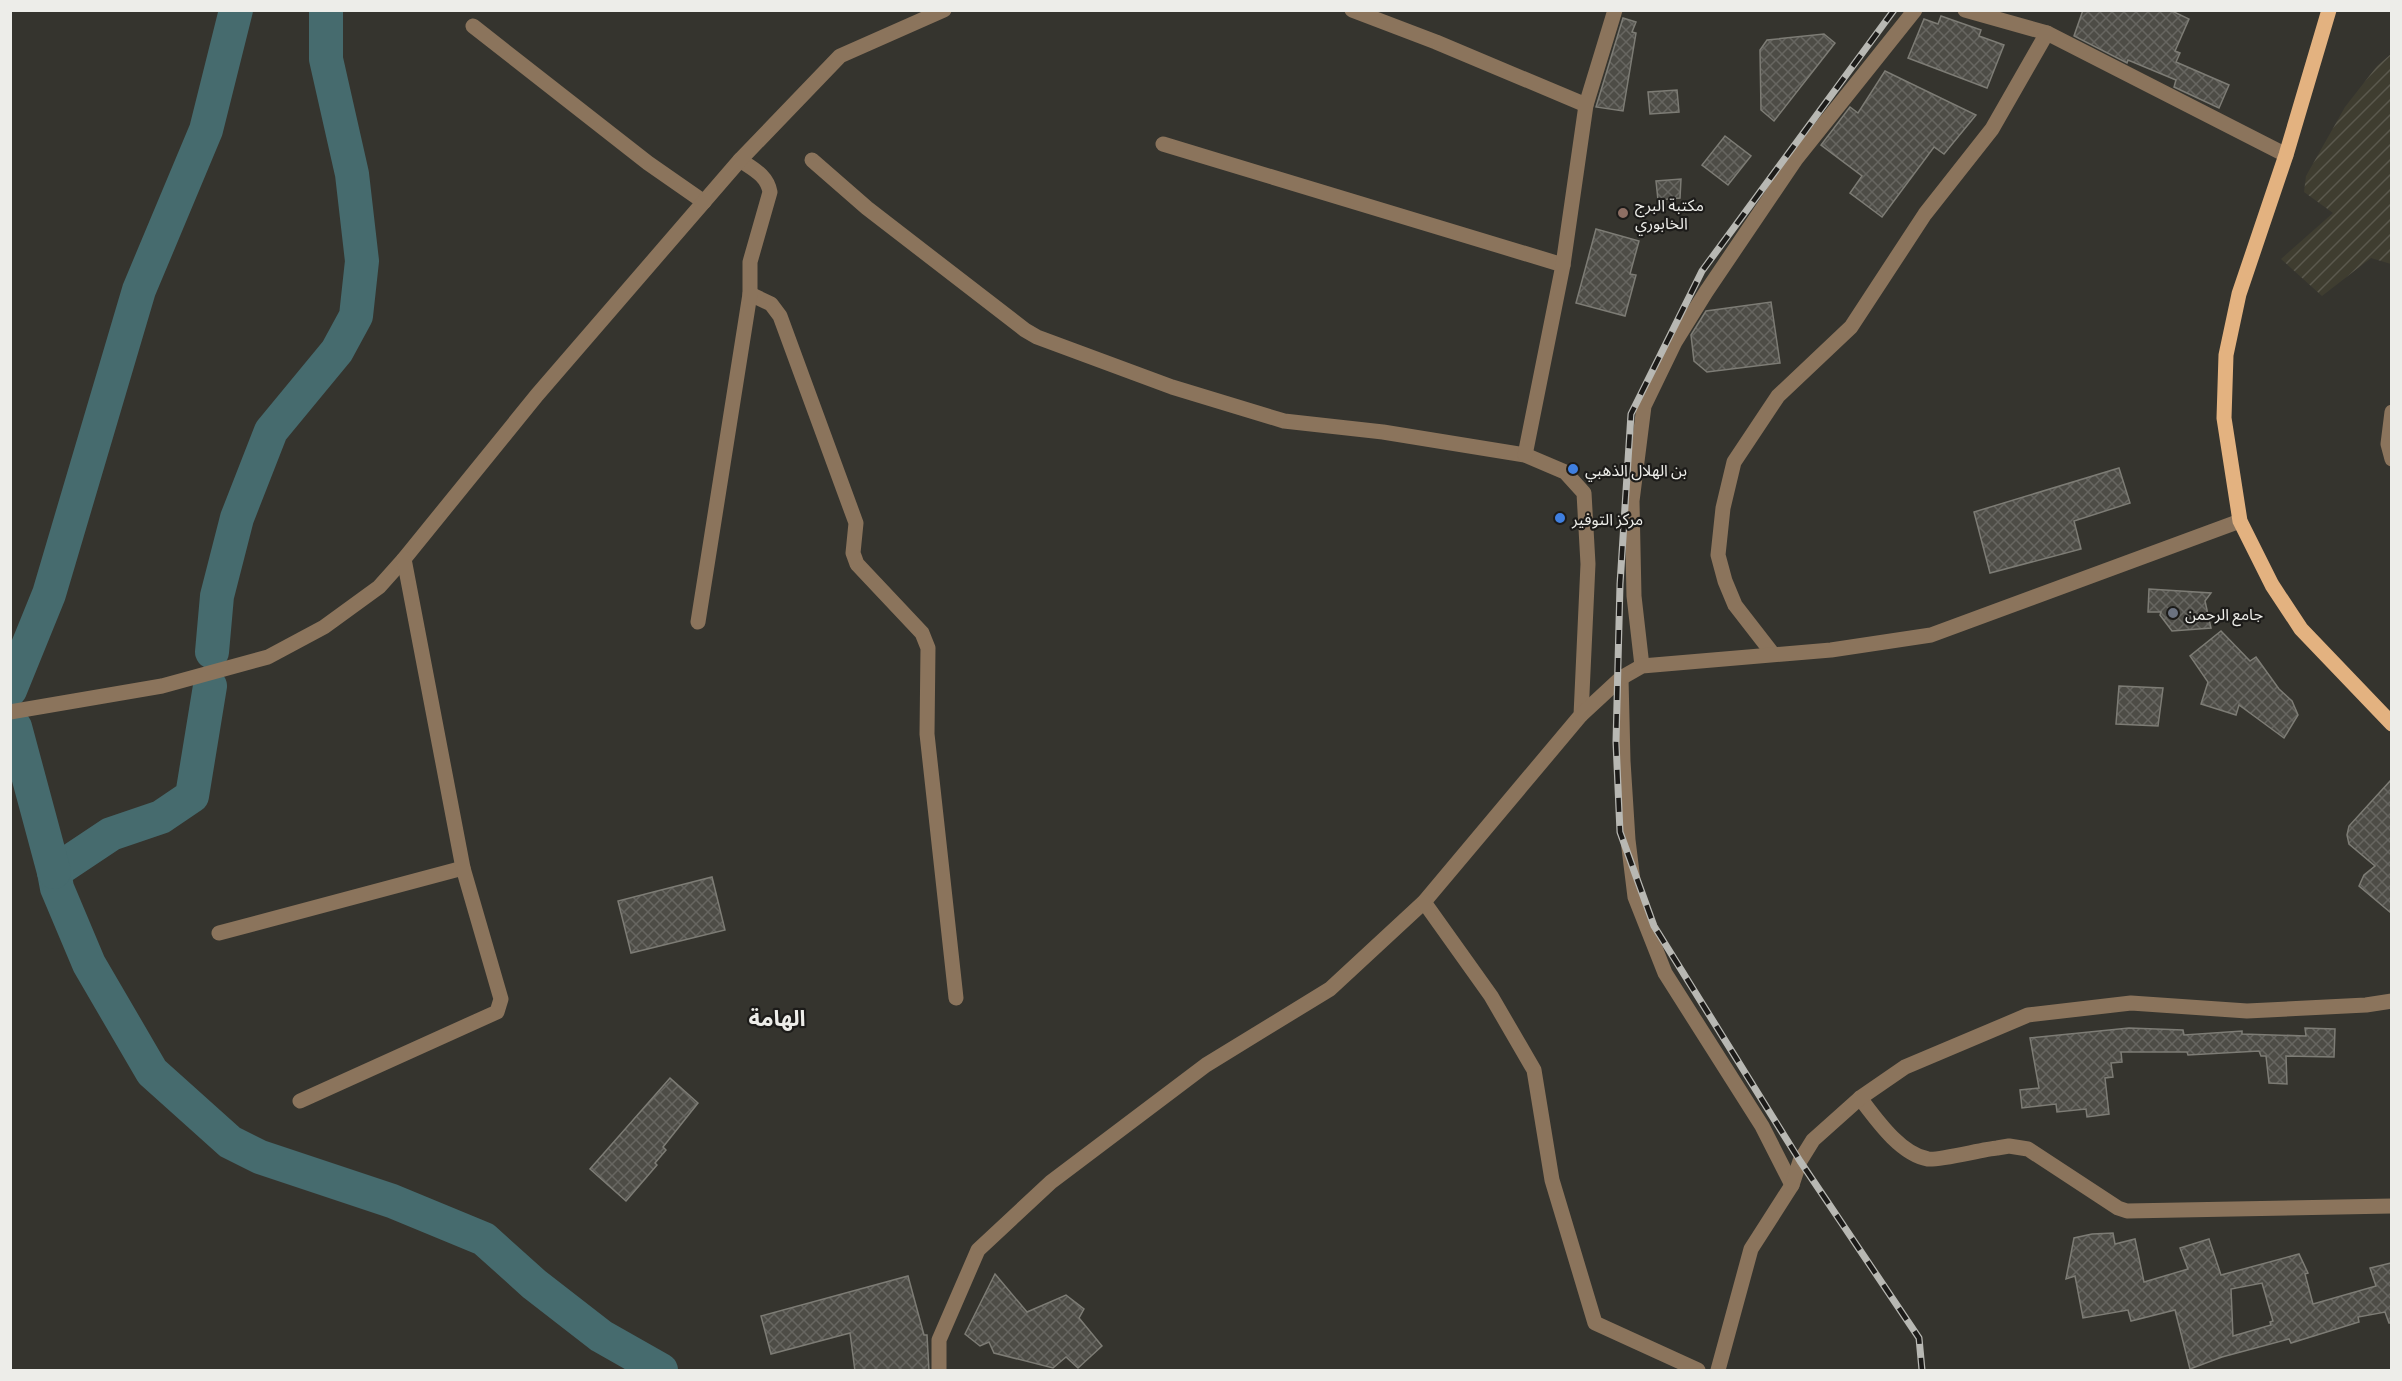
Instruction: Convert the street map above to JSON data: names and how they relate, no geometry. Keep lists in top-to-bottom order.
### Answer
{
  "districts": ["الهامة"],
  "places": [
    "مكتبة البرج الخابوري",
    "بن الهلال الذهبي",
    "مركز التوفير",
    "جامع الرحمن"
  ]
}
